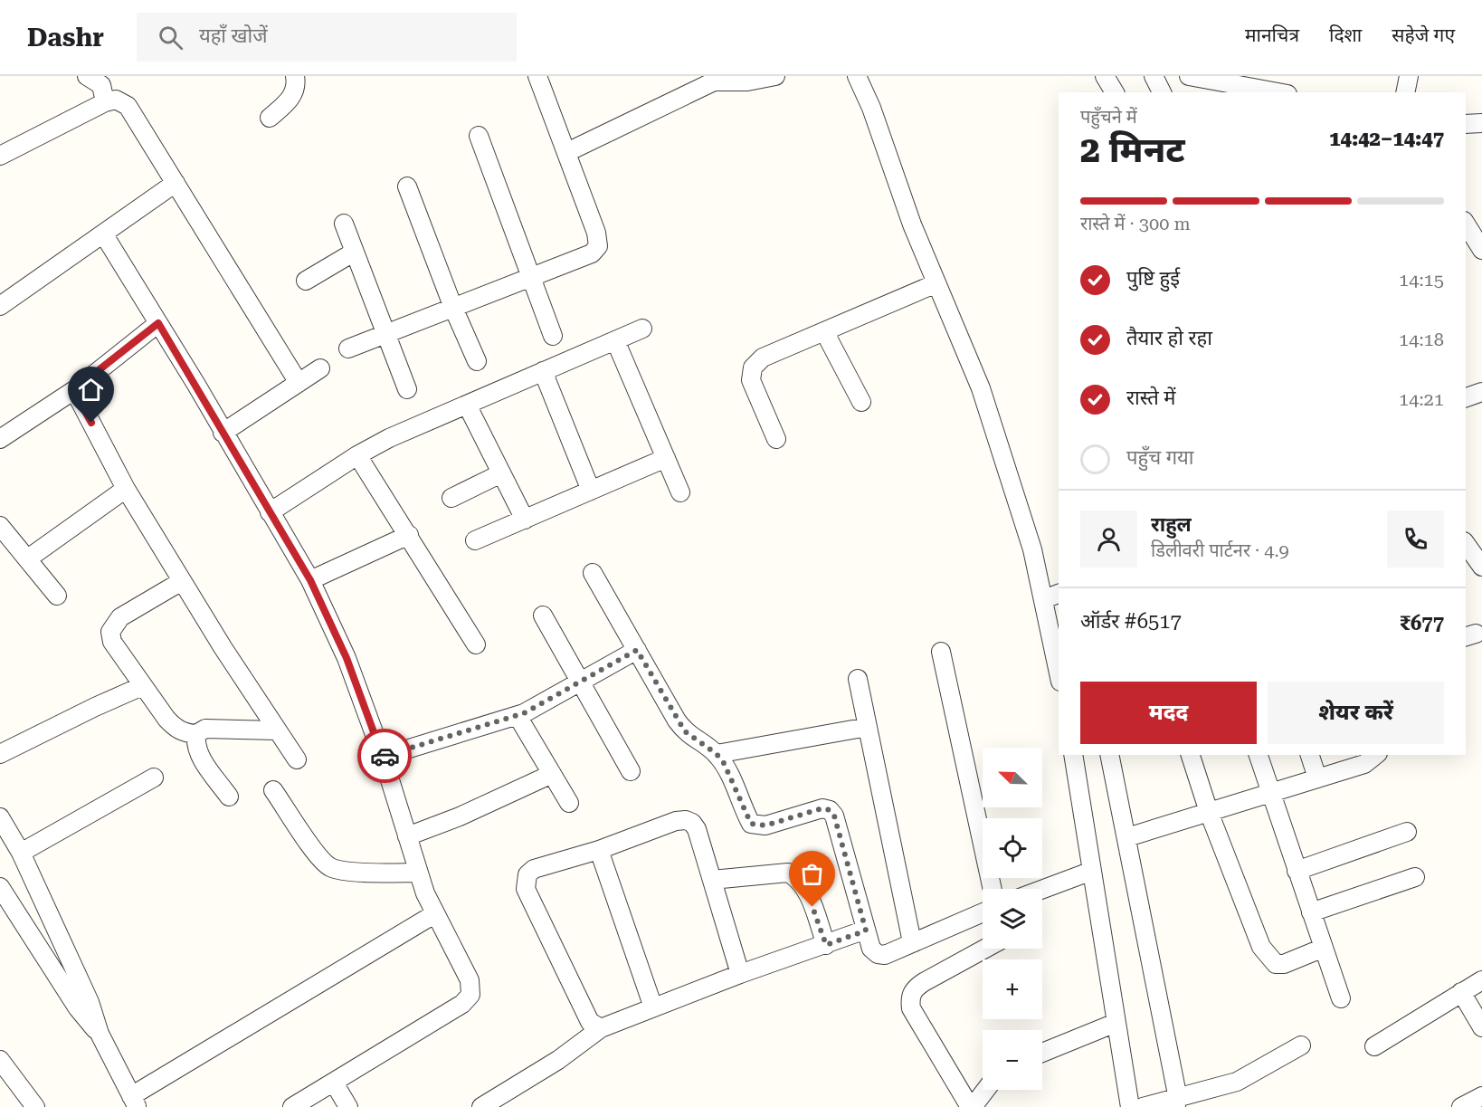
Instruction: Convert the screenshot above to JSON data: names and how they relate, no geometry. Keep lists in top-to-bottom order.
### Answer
{
  "north": "top left",
  "page": {
    "header": "Dashr",
    "search": "यहाँ खोजें",
    "nav": ["मानचित्र", "दिशा", "सहेजे गए"],
    "heading": ["2 मिनट", "पहुँचने में", "14:42–14:47"],
    "panel": [
      "राहुल",
      "डिलीवरी पार्टनर · 4.9",
      "ऑर्डर #6517",
      "₹677"
    ],
    "bar": "रास्ते में · 300 m",
    "list": [
      ["पुष्टि हुई", "14:15"],
      ["तैयार हो रहा", "14:18"],
      ["रास्ते में", "14:21"],
      "पहुँच गया"
    ],
    "buttons": ["मदद", "शेयर करें"],
    "map_buttons": ["+", "−"]
  }
}
